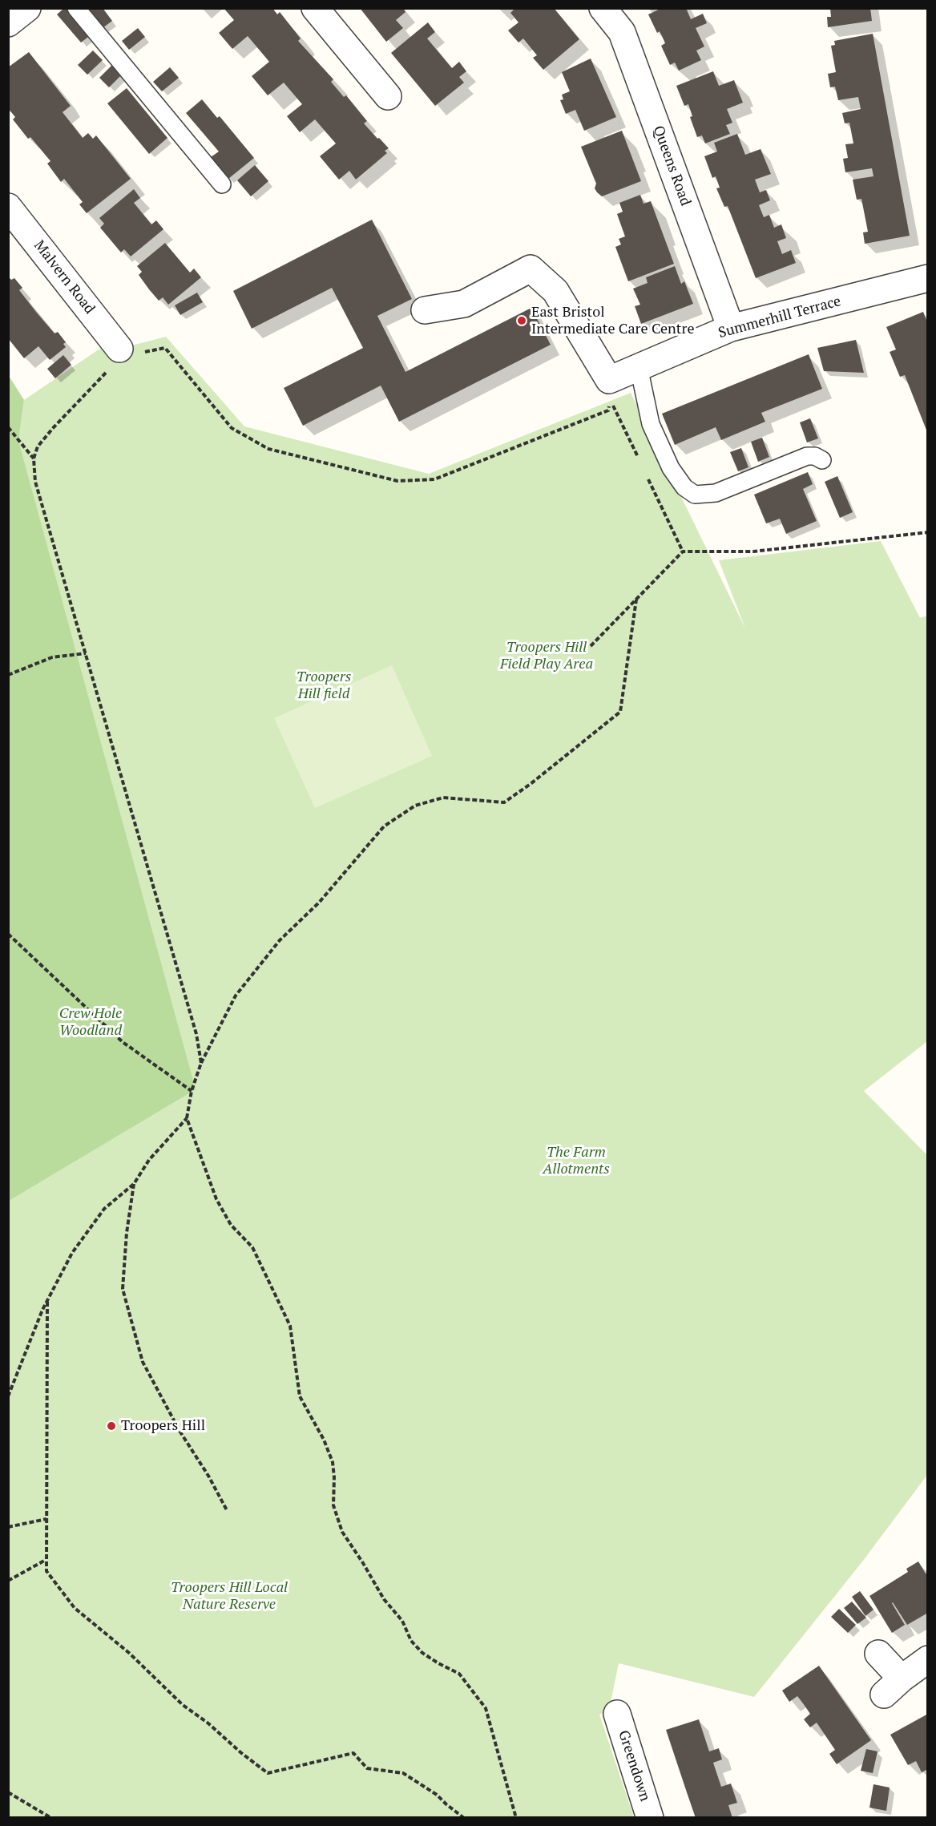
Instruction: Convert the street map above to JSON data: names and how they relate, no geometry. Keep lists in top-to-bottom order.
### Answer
{
  "streets": {
    "street": [
      "Queens Road",
      "Malvern Road",
      "Summerhill Terrace",
      "Greendown"
    ]
  },
  "crossings": [
    ["Queens Road", "Summerhill Terrace"]
  ],
  "parks": [
    "Troopers Hill Field Play Area",
    "Troopers Hill field",
    "Crew Hole Woodland",
    "The Farm Allotments",
    "Troopers Hill Local Nature Reserve"
  ],
  "places": ["East Bristol Intermediate Care Centre", "Troopers Hill"]
}
